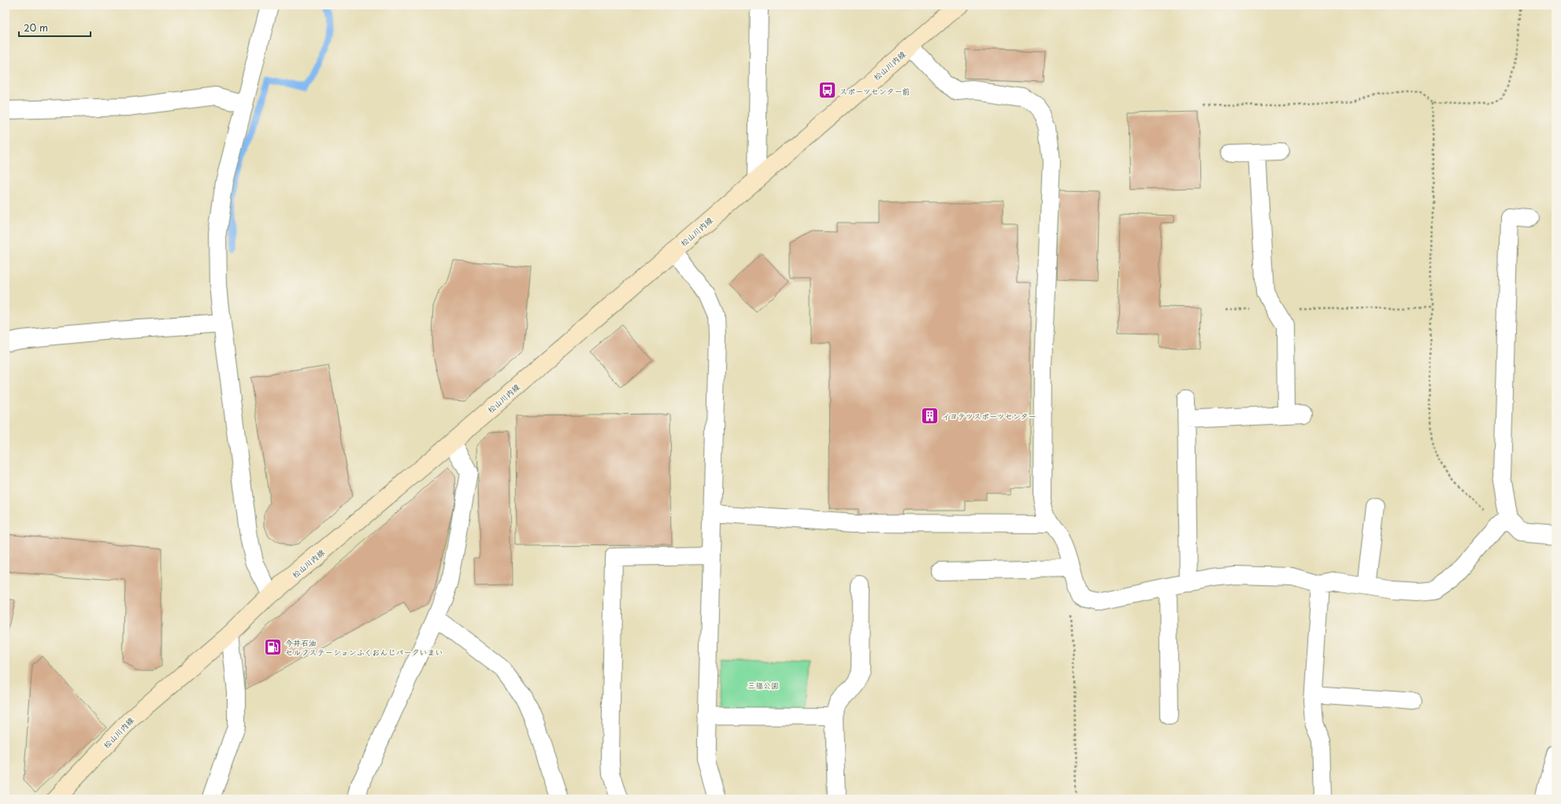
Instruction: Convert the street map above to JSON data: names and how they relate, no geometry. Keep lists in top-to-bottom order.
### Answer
{
  "streets": {
    "main road": ["松山川内線"]
  },
  "parks": ["三福公園"],
  "places": {
    "bus stop": ["スポーツセンター前"],
    "building": ["イヨテツスポーツセンター"],
    "fuel station": ["今井石油 セルフステーションふくおんじパークいまい"]
  },
  "scale_bar": "20 m"
}
